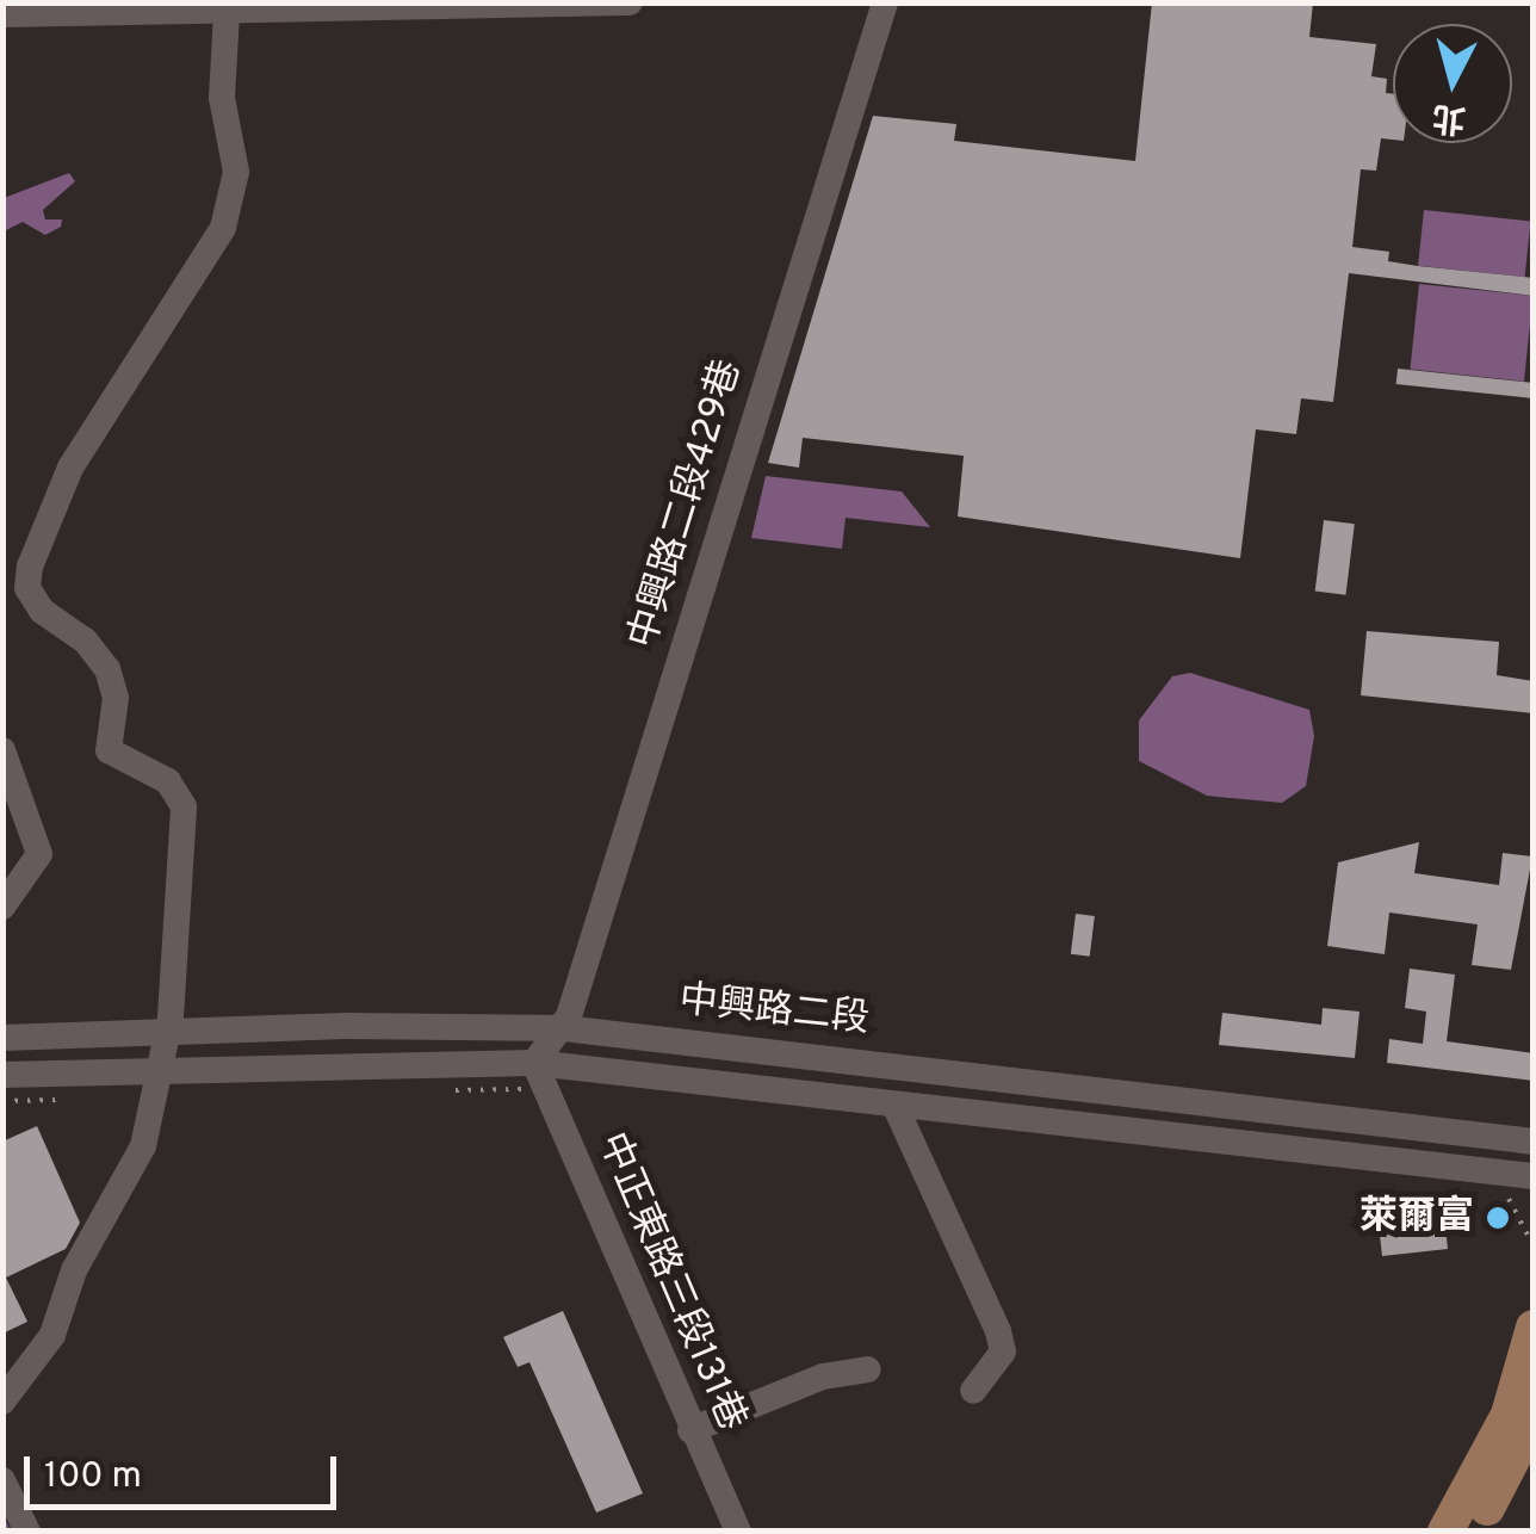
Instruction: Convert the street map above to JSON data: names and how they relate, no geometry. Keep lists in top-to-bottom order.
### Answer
{
  "streets": {
    "street": ["中興路二段429巷", "中興路二段", "中正東路三段131巷"]
  },
  "crossings": [
    ["中興路二段429巷", "中興路二段"],
    ["中興路二段", "中正東路三段131巷"]
  ],
  "places": ["萊爾富"],
  "scale_bar": "100 m",
  "north": "bottom"
}
